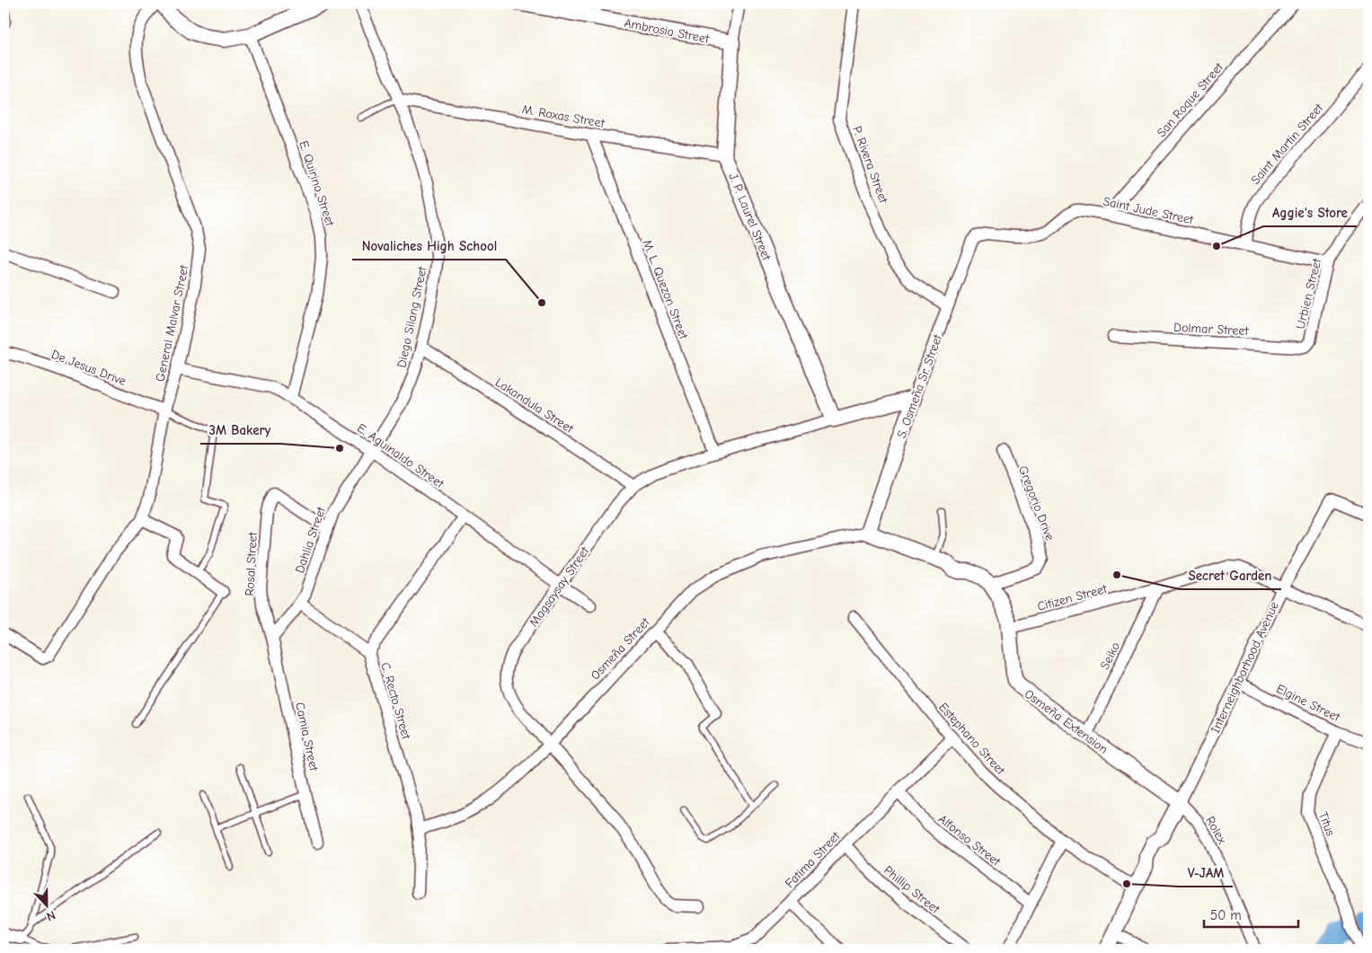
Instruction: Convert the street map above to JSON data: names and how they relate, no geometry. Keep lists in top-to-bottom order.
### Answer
{
  "streets": {
    "street": [
      "Ambrosia Street",
      "San Roque Street",
      "M. Roxas Street",
      "Saint Martin Street",
      "P. Rivera Street",
      "E. Quirino Street",
      "Saint Jude Street",
      "J. P. Laurel Street",
      "M. L. Quezon Street",
      "Urbien Street",
      "Diego Silang Street",
      "General Malvar Street",
      "Dolmar Street",
      "De Jesus Drive",
      "S. Osmeña Sr. Street",
      "Lakandula Street",
      "E. Aguinaldo Street",
      "Gregorio Drive",
      "Dahlia Street",
      "Rosal Street",
      "Magsaysay Street",
      "Citizen Street",
      "Osmeña Street",
      "Seiko",
      "Interneighborhood Avenue",
      "C. Recto Street",
      "Elgine Street",
      "Osmeña Extension",
      "Camia Street",
      "Estephano Street",
      "Titus",
      "Rolex",
      "Alfonso Street",
      "Fatima Street",
      "Phillip Street"
    ]
  },
  "crossings": [
    ["Ambrosia Street", "J. P. Laurel Street"],
    ["San Roque Street", "Saint Jude Street"],
    ["M. Roxas Street", "J. P. Laurel Street"],
    ["M. Roxas Street", "M. L. Quezon Street"],
    ["M. Roxas Street", "Diego Silang Street"],
    ["Saint Martin Street", "Saint Jude Street"],
    ["P. Rivera Street", "S. Osmeña Sr. Street"],
    ["E. Quirino Street", "E. Aguinaldo Street"],
    ["Saint Jude Street", "Urbien Street"],
    ["Saint Jude Street", "S. Osmeña Sr. Street"],
    ["J. P. Laurel Street", "Magsaysay Street"],
    ["M. L. Quezon Street", "Magsaysay Street"],
    ["Urbien Street", "Dolmar Street"],
    ["Diego Silang Street", "Lakandula Street"],
    ["Diego Silang Street", "E. Aguinaldo Street"],
    ["Diego Silang Street", "Dahlia Street"],
    ["General Malvar Street", "De Jesus Drive"],
    ["General Malvar Street", "E. Aguinaldo Street"],
    ["S. Osmeña Sr. Street", "Magsaysay Street"],
    ["S. Osmeña Sr. Street", "Osmeña Street"],
    ["S. Osmeña Sr. Street", "Osmeña Extension"],
    ["Lakandula Street", "Magsaysay Street"],
    ["E. Aguinaldo Street", "Dahlia Street"],
    ["E. Aguinaldo Street", "Magsaysay Street"],
    ["E. Aguinaldo Street", "C. Recto Street"],
    ["Gregorio Drive", "Osmeña Extension"],
    ["Dahlia Street", "Rosal Street"],
    ["Dahlia Street", "Camia Street"],
    ["Rosal Street", "Camia Street"],
    ["Magsaysay Street", "Osmeña Street"],
    ["Citizen Street", "Seiko"],
    ["Citizen Street", "Interneighborhood Avenue"],
    ["Citizen Street", "Osmeña Extension"],
    ["Osmeña Street", "C. Recto Street"],
    ["Osmeña Street", "Osmeña Extension"],
    ["Seiko", "Osmeña Extension"],
    ["Interneighborhood Avenue", "Elgine Street"],
    ["Interneighborhood Avenue", "Osmeña Extension"],
    ["Interneighborhood Avenue", "Estephano Street"],
    ["Interneighborhood Avenue", "Rolex"],
    ["Elgine Street", "Titus"],
    ["Osmeña Extension", "Rolex"],
    ["Estephano Street", "Fatima Street"],
    ["Alfonso Street", "Fatima Street"],
    ["Fatima Street", "Phillip Street"]
  ],
  "places": [
    "Aggie's Store",
    "Novaliches High School",
    "3M Bakery",
    "Secret Garden",
    "V-JAM"
  ],
  "scale_bar": "50 m",
  "north": "bottom"
}
